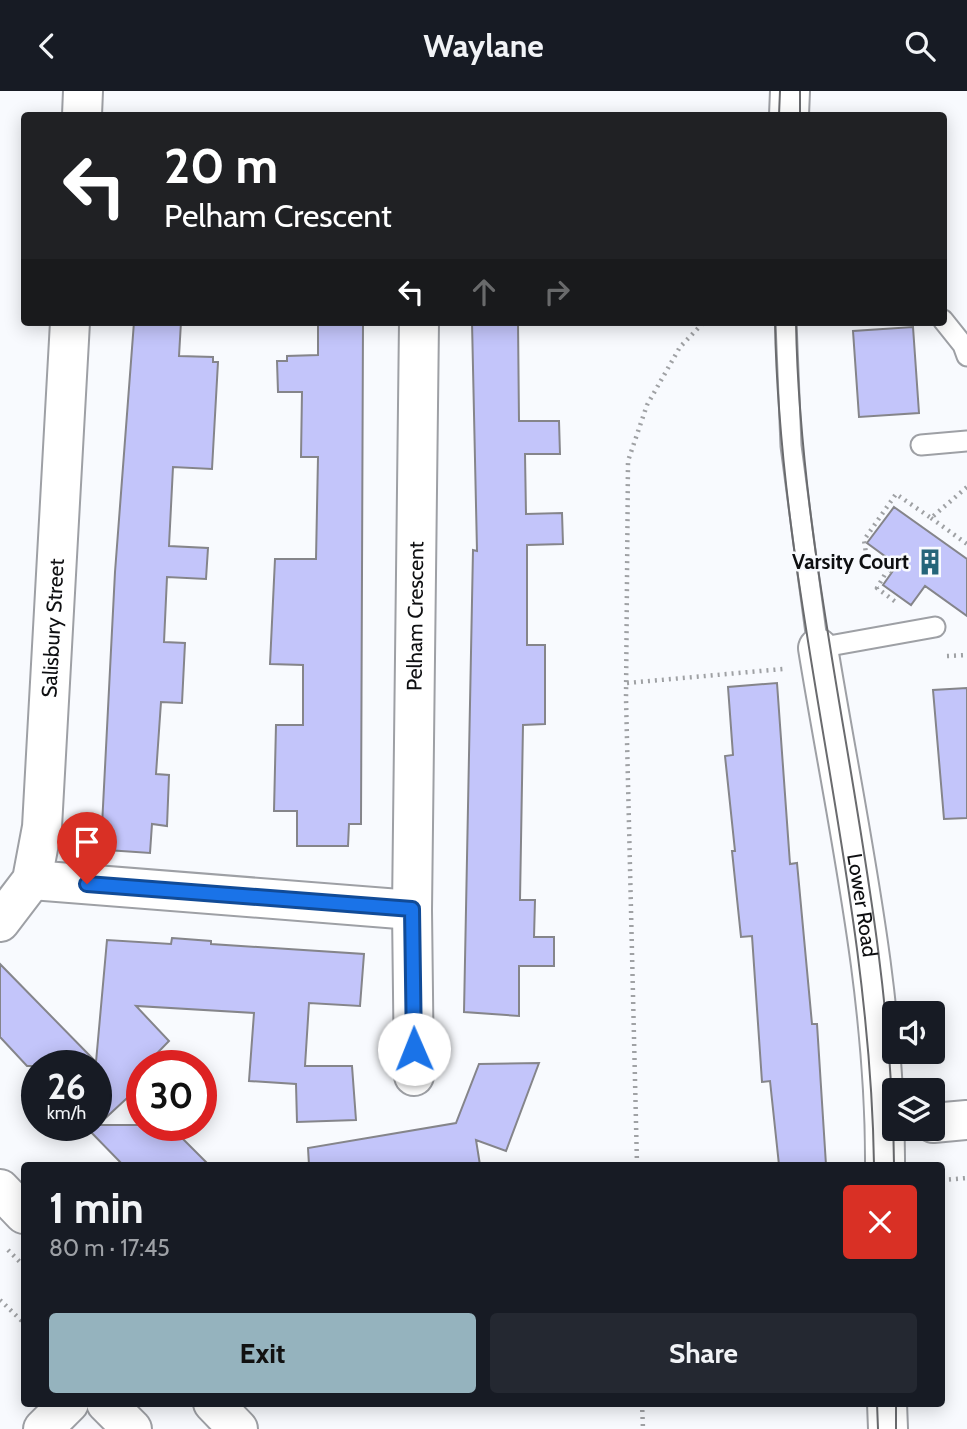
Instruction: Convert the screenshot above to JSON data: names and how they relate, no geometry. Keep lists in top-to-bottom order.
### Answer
{
  "streets": {
    "street": ["Pelham Crescent", "Salisbury Street", "Lower Road"]
  },
  "places": {
    "building": ["Varsity Court"]
  },
  "page": {
    "header": "Waylane",
    "turn": ["20 m", "Pelham Crescent"],
    "speed": "26 km/h",
    "limit": "30",
    "heading": ["1 min", "80 m · 17:45"],
    "buttons": ["Exit", "Share"]
  }
}
